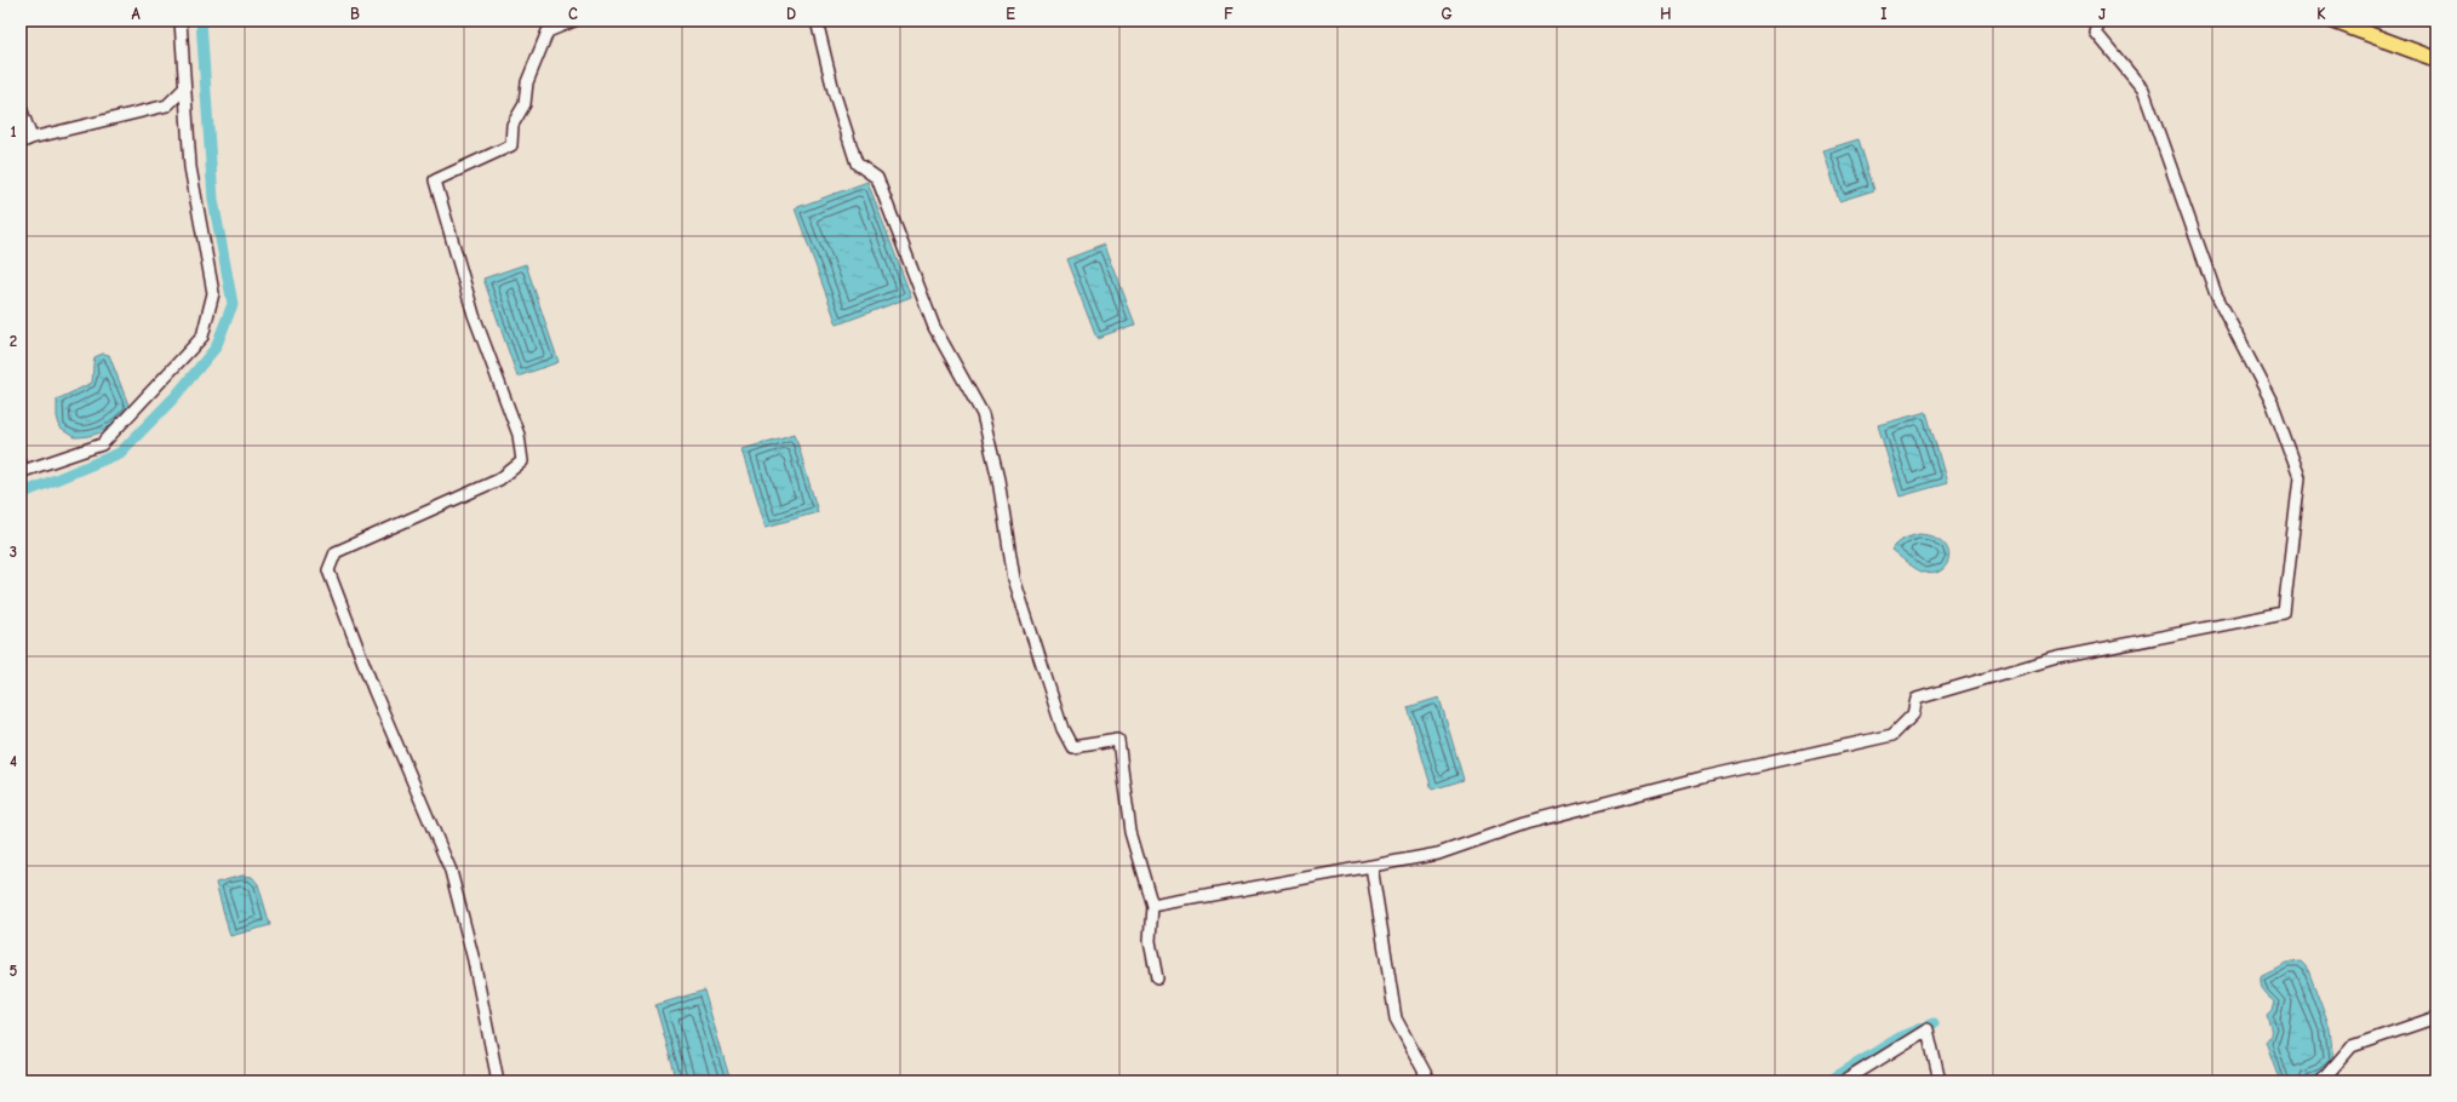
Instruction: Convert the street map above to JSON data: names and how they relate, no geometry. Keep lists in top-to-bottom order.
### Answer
{
  "grid": {
    "columns": [
      "A",
      "B",
      "C",
      "D",
      "E",
      "F",
      "G",
      "H",
      "I",
      "J",
      "K"
    ],
    "rows": [
      "1",
      "2",
      "3",
      "4",
      "5"
    ]
  }
}
